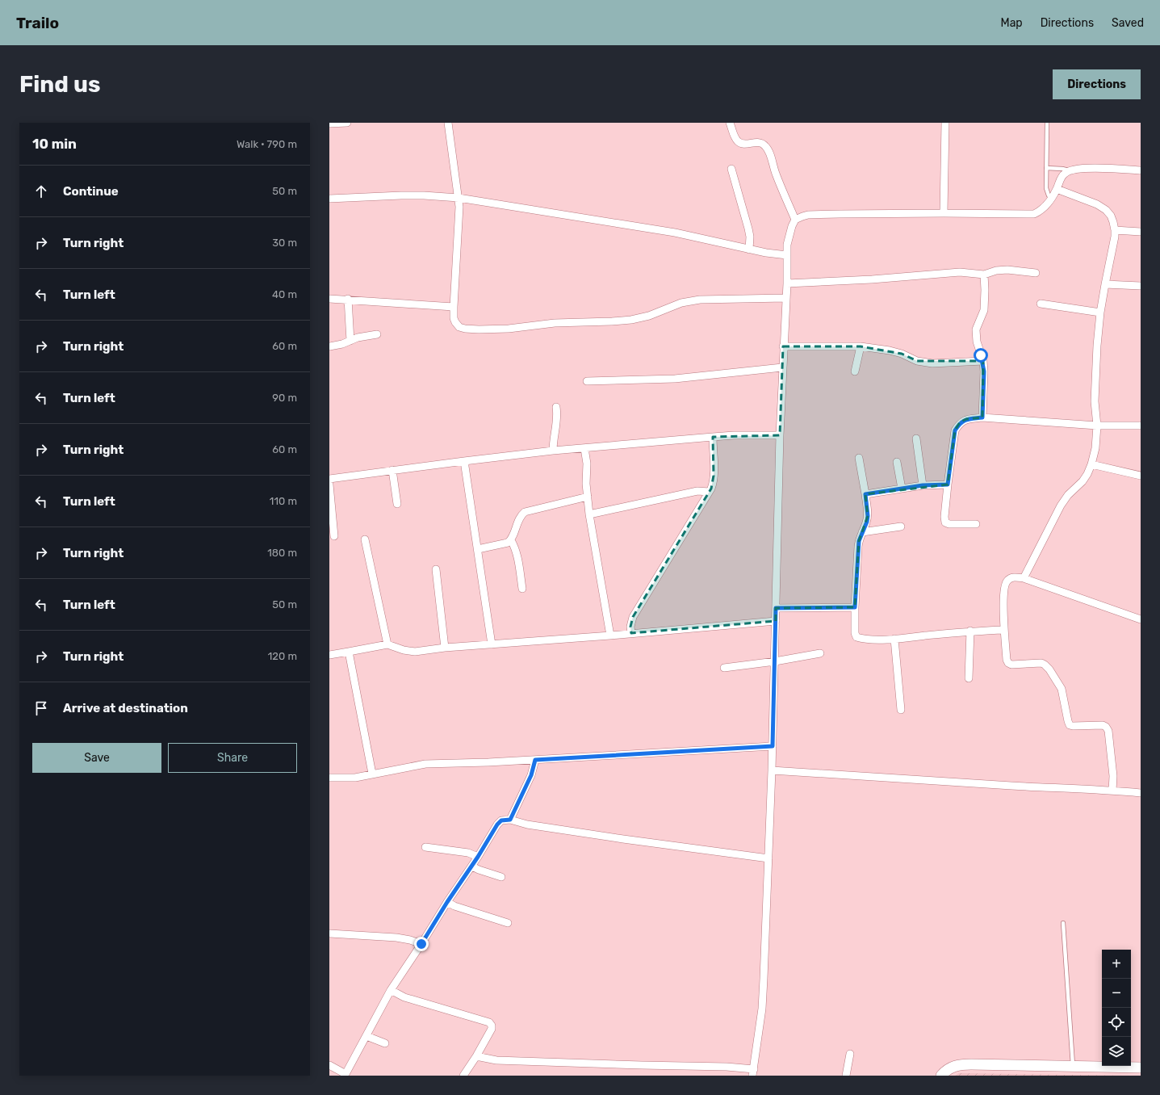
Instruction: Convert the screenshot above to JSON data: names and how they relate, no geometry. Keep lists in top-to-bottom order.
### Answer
{
  "page": {
    "header": "Trailo",
    "nav": ["Map", "Directions", "Saved"],
    "buttons": [
      "Directions",
      ["Save", "Share"]
    ],
    "title": "Find us",
    "heading": ["10 min", "Walk · 790 m"],
    "list": [
      ["Continue", "50 m"],
      ["Turn right", "30 m"],
      ["Turn left", "40 m"],
      ["Turn right", "60 m"],
      ["Turn left", "90 m"],
      ["Turn right", "60 m"],
      ["Turn left", "110 m"],
      ["Turn right", "180 m"],
      ["Turn left", "50 m"],
      ["Turn right", "120 m"],
      "Arrive at destination"
    ],
    "map_buttons": ["+", "−"]
  }
}
